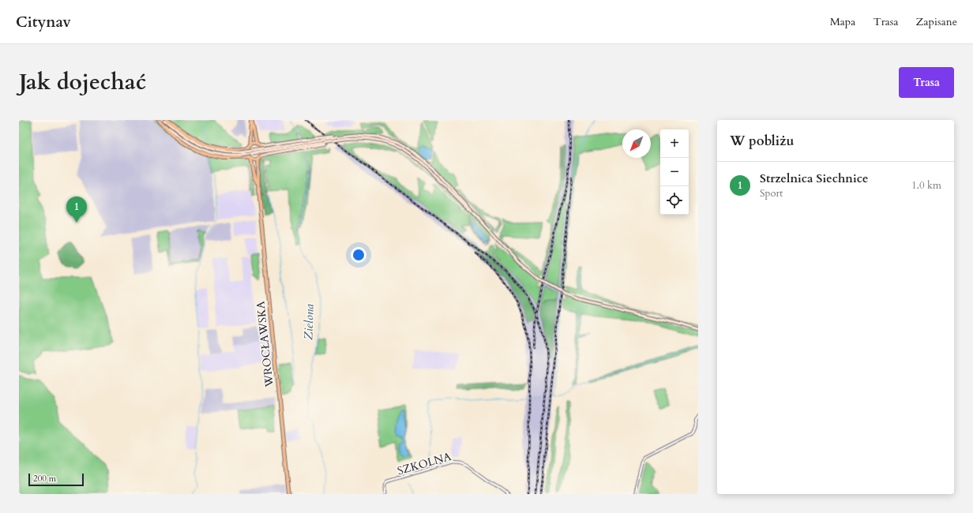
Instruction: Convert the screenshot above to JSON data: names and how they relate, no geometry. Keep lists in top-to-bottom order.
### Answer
{
  "streets": {
    "main road": ["WROCŁAWSKA"],
    "street": ["SZKOLNA"]
  },
  "water": ["Zielona"],
  "scale_bar": "200 m",
  "north": "bottom left",
  "page": {
    "header": "Citynav",
    "nav": ["Mapa", "Trasa", "Zapisane"],
    "title": "Jak dojechać",
    "buttons": "Trasa",
    "heading": "W pobliżu",
    "map_buttons": ["+", "−"],
    "list": [
      {
        "mark": "1",
        "name": "Strzelnica Siechnice",
        "note": "Sport",
        "value": "1.0 km"
      }
    ],
    "pins": "1",
    "scale": "200 m"
  }
}
